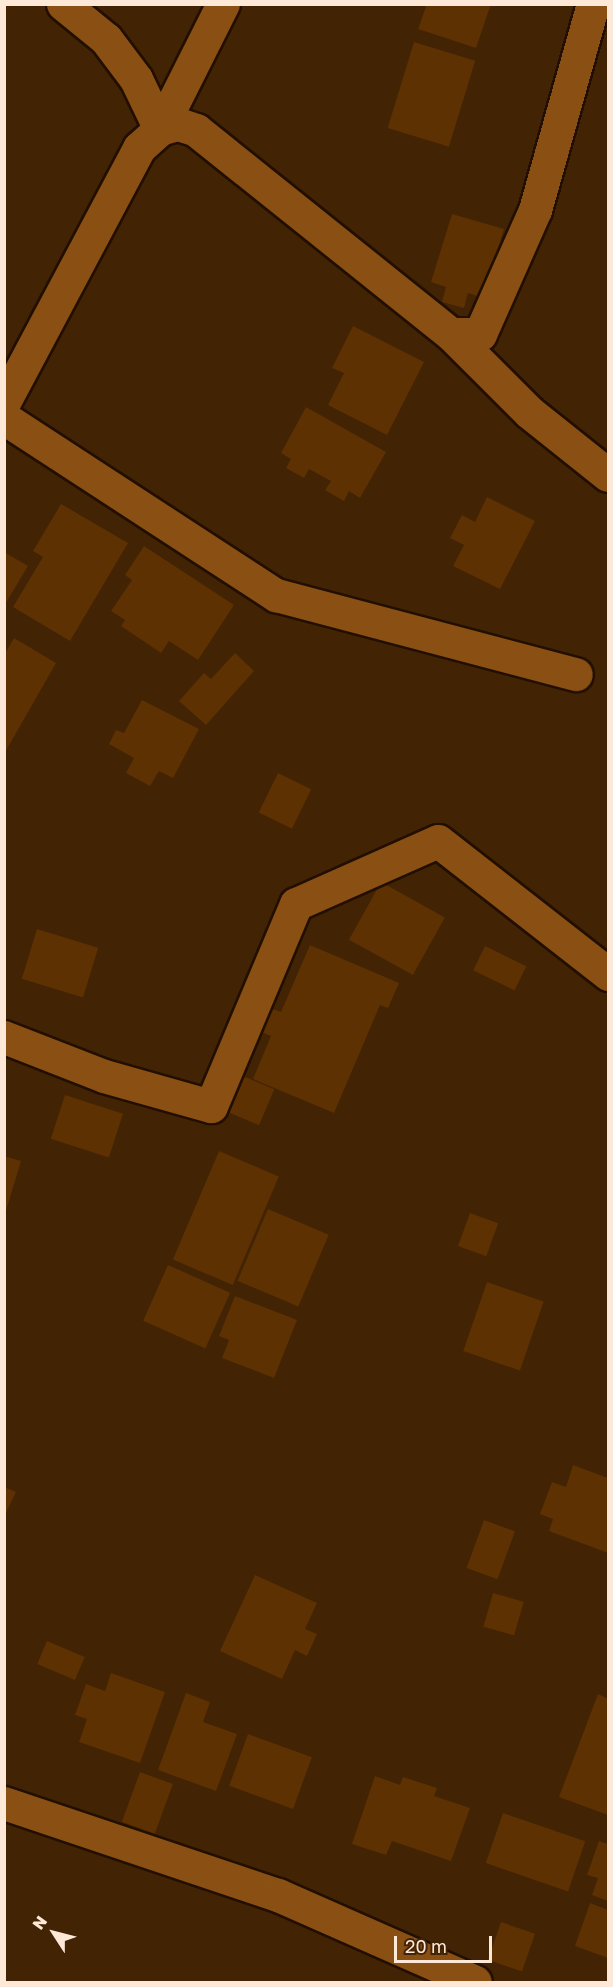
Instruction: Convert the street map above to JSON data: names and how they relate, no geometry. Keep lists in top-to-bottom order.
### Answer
{
  "scale_bar": "20 m",
  "north": "top left"
}
